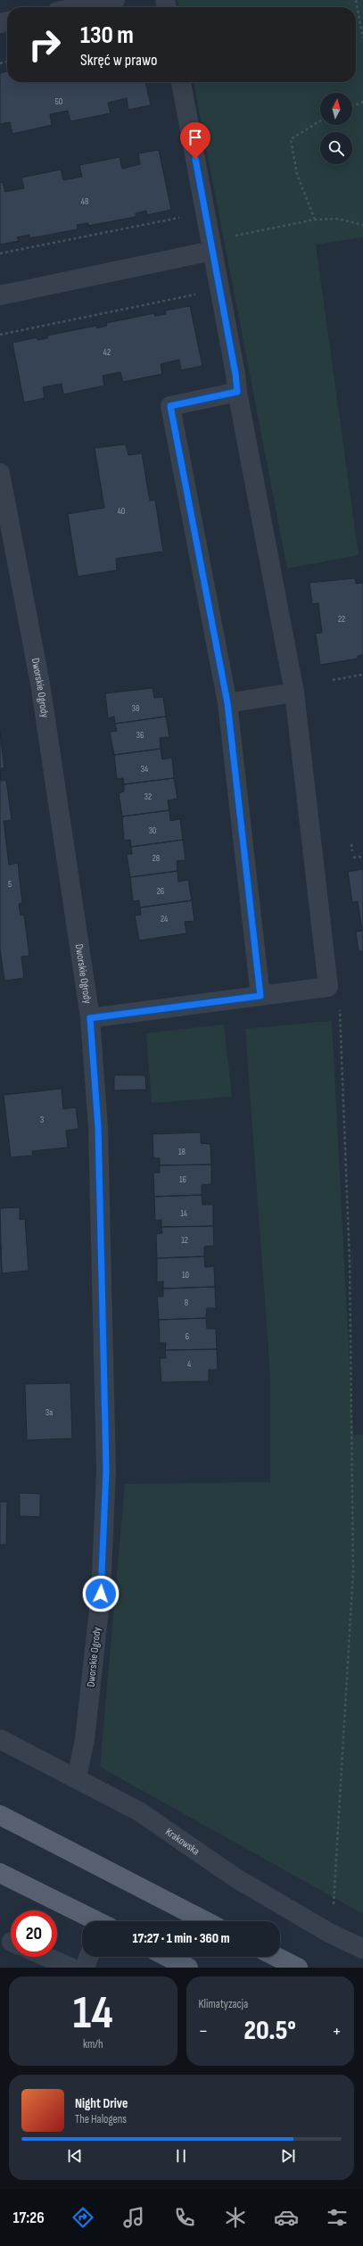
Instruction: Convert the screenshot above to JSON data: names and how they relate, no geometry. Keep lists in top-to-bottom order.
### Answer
{
  "streets": {
    "street": ["Dworskie Ogrody", "Krakowska"]
  },
  "crossings": [
    ["Dworskie Ogrody", "Krakowska"]
  ],
  "house_numbers": [
    "50",
    "48",
    "42",
    "40",
    "22",
    "38",
    "36",
    "34",
    "32",
    "30",
    "28",
    "5",
    "26",
    "24",
    "3",
    "18",
    "16",
    "14",
    "12",
    "10",
    "8",
    "6",
    "4",
    "3a"
  ],
  "north": "top",
  "page": {
    "turn": ["130 m", "Skręć w prawo"],
    "limit": "20",
    "trip": "17:27 · 1 min · 360 m",
    "tile": [
      ["14", "km/h"],
      "Klimatyzacja"
    ],
    "heat": ["−", "20.5°", "+"],
    "song": ["Night Drive", "The Halogens"],
    "tabs": "17:26"
  }
}
